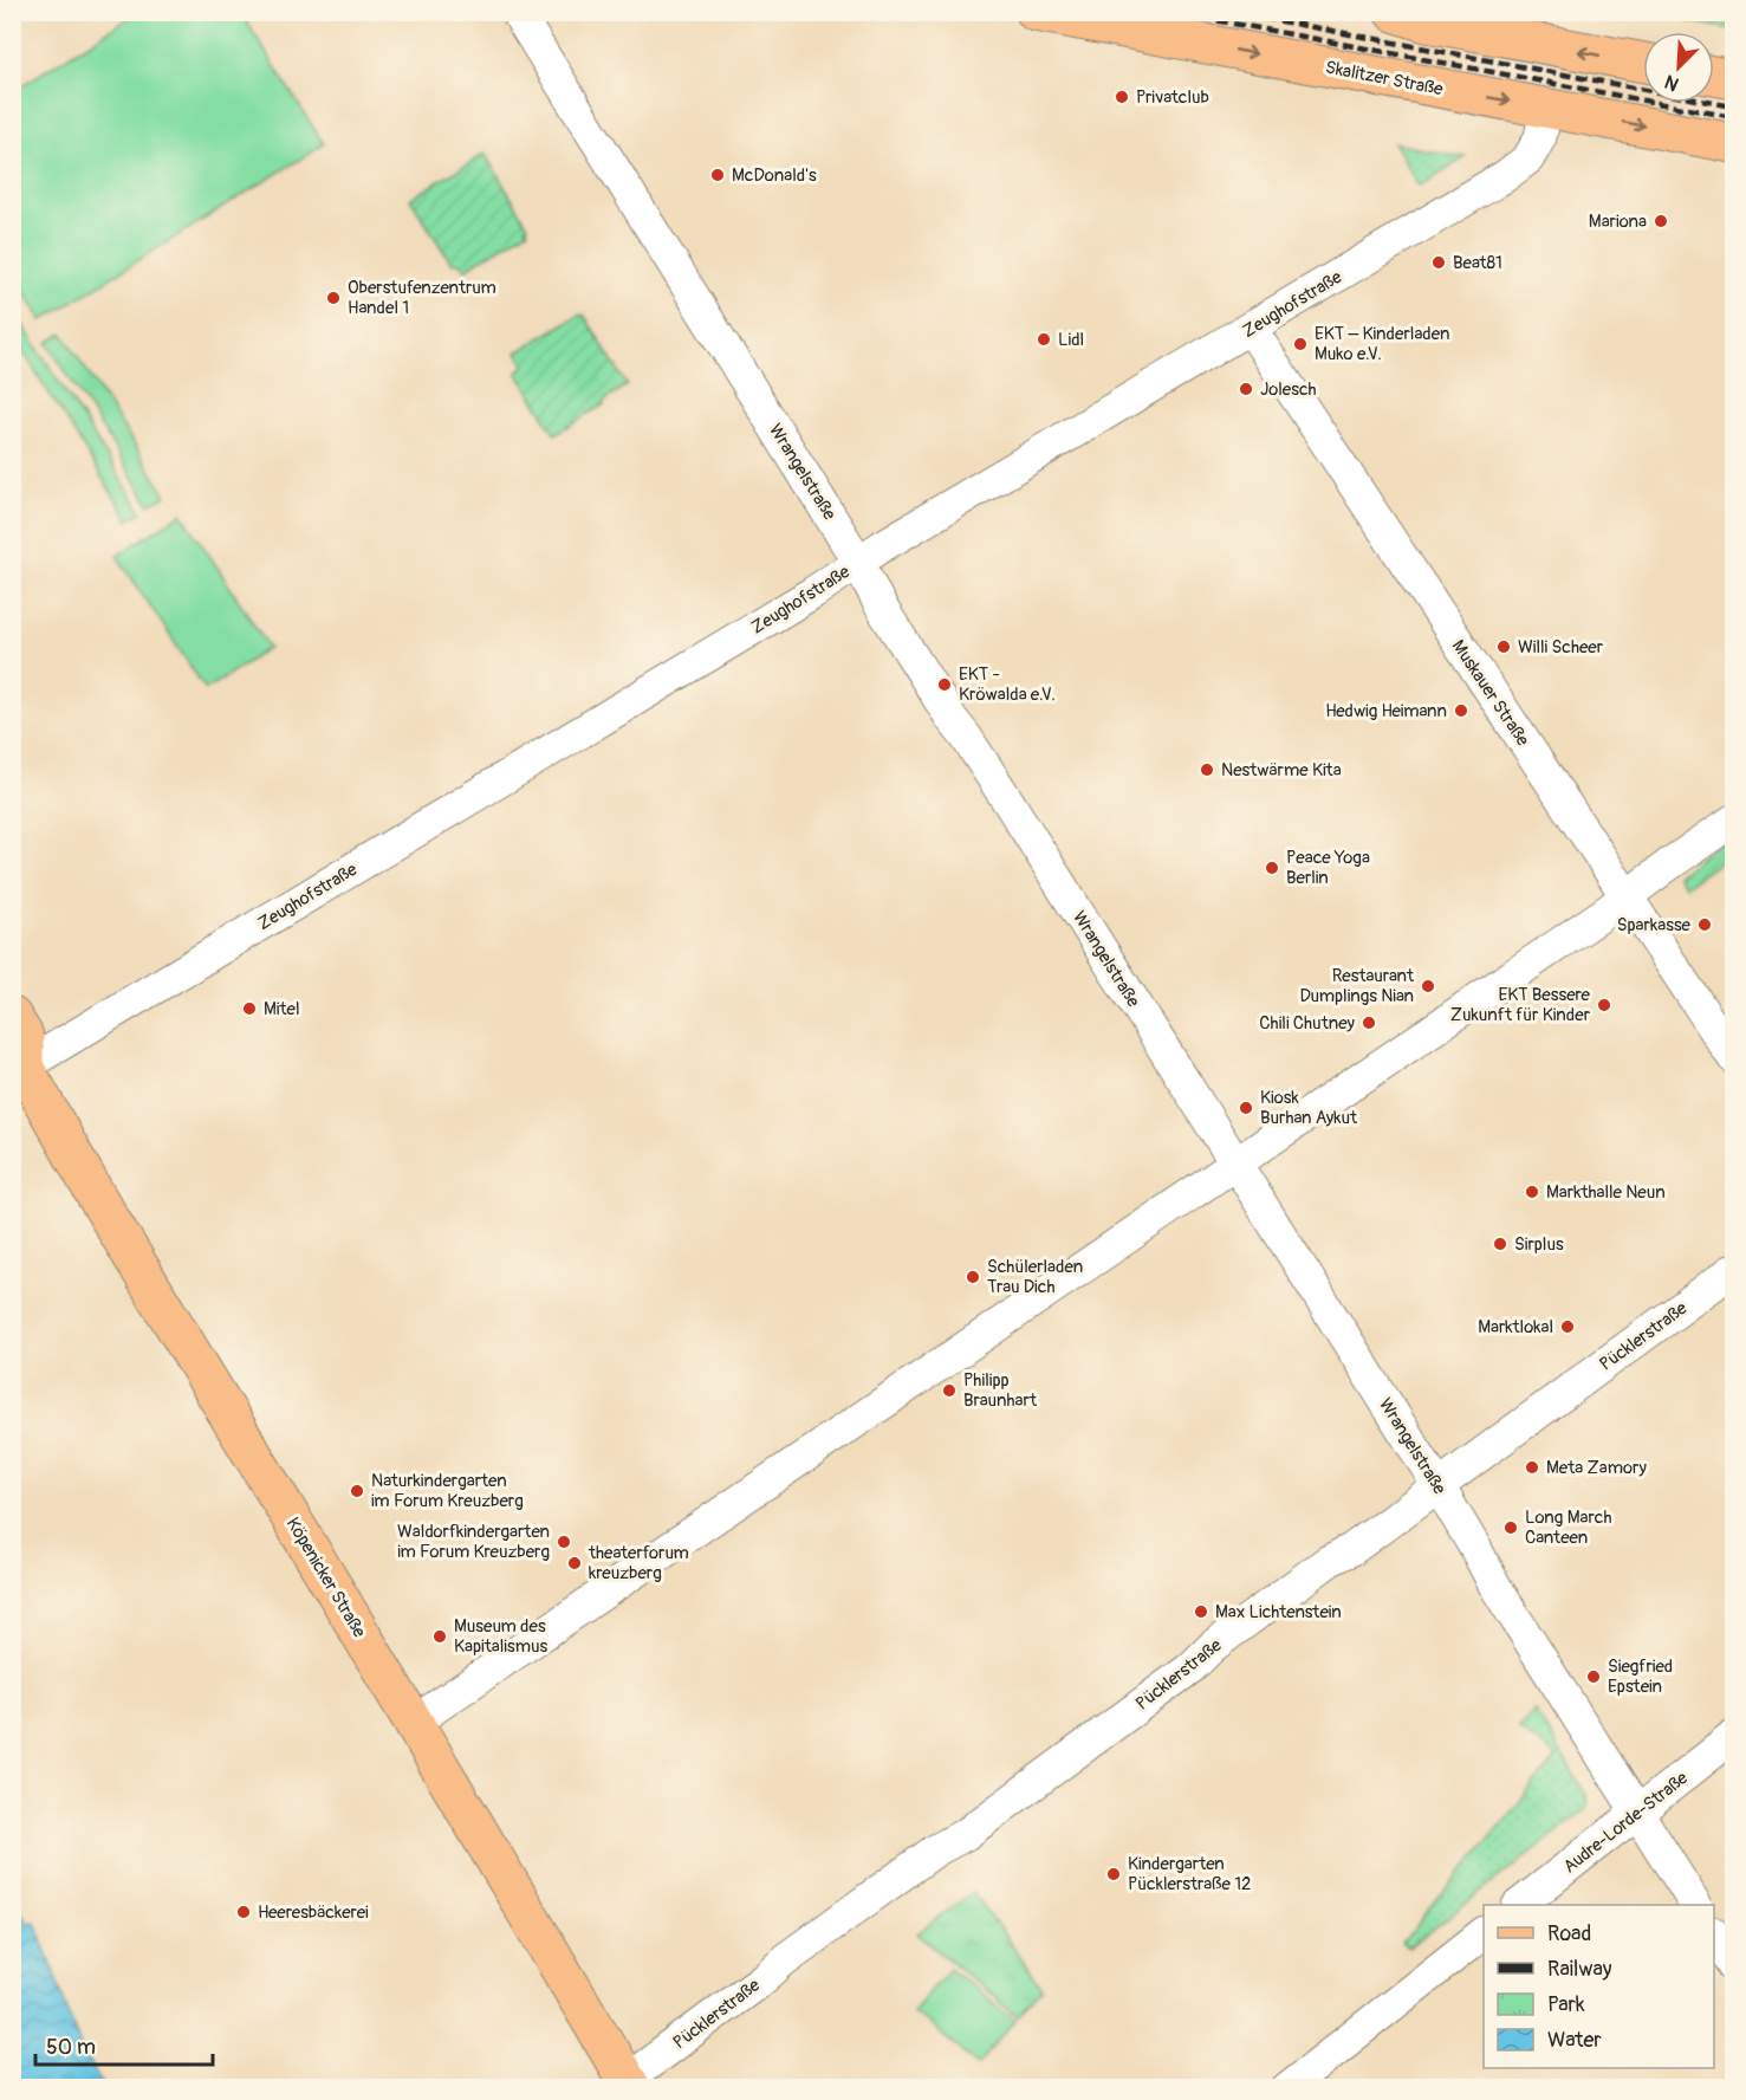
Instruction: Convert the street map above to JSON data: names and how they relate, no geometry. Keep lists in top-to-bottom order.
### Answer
{
  "streets": {
    "main road": ["Skalitzer Straße", "Köpenicker Straße"],
    "street": [
      "Zeughofstraße",
      "Wrangelstraße",
      "Muskauer Straße",
      "Pücklerstraße",
      "Audre-Lorde-Straße"
    ]
  },
  "crossings": [
    ["Skalitzer Straße", "Zeughofstraße"],
    ["Zeughofstraße", "Wrangelstraße"],
    ["Zeughofstraße", "Muskauer Straße"],
    ["Zeughofstraße", "Köpenicker Straße"],
    ["Wrangelstraße", "Pücklerstraße"],
    ["Wrangelstraße", "Audre-Lorde-Straße"],
    ["Pücklerstraße", "Köpenicker Straße"]
  ],
  "places": [
    "Privatclub",
    "McDonald's",
    "Mariona",
    "Beat81",
    "Oberstufenzentrum Handel 1",
    "Lidl",
    "EKT – Kinderladen Muko e.V.",
    "Jolesch",
    "Willi Scheer",
    "EKT - Kröwalda e.V.",
    "Hedwig Heimann",
    "Nestwärme Kita",
    "Peace Yoga Berlin",
    "Sparkasse",
    "Restaurant Dumplings Nian",
    "EKT Bessere Zukunft für Kinder",
    "Mitel",
    "Chili Chutney",
    "Kiosk Burhan Aykut",
    "Markthalle Neun",
    "Sirplus",
    "Schülerladen Trau Dich",
    "Marktlokal",
    "Philipp Braunhart",
    "Meta Zamory",
    "Naturkindergarten im Forum Kreuzberg",
    "Long March Canteen",
    "Waldorfkindergarten im Forum Kreuzberg",
    "theaterforum kreuzberg",
    "Max Lichtenstein",
    "Museum des Kapitalismus",
    "Siegfried Epstein",
    "Kindergarten Pücklerstraße 12",
    "Heeresbäckerei"
  ],
  "legend": [
    "Road",
    "Railway",
    "Park",
    "Water"
  ],
  "scale_bar": "50 m",
  "north": "bottom left"
}
